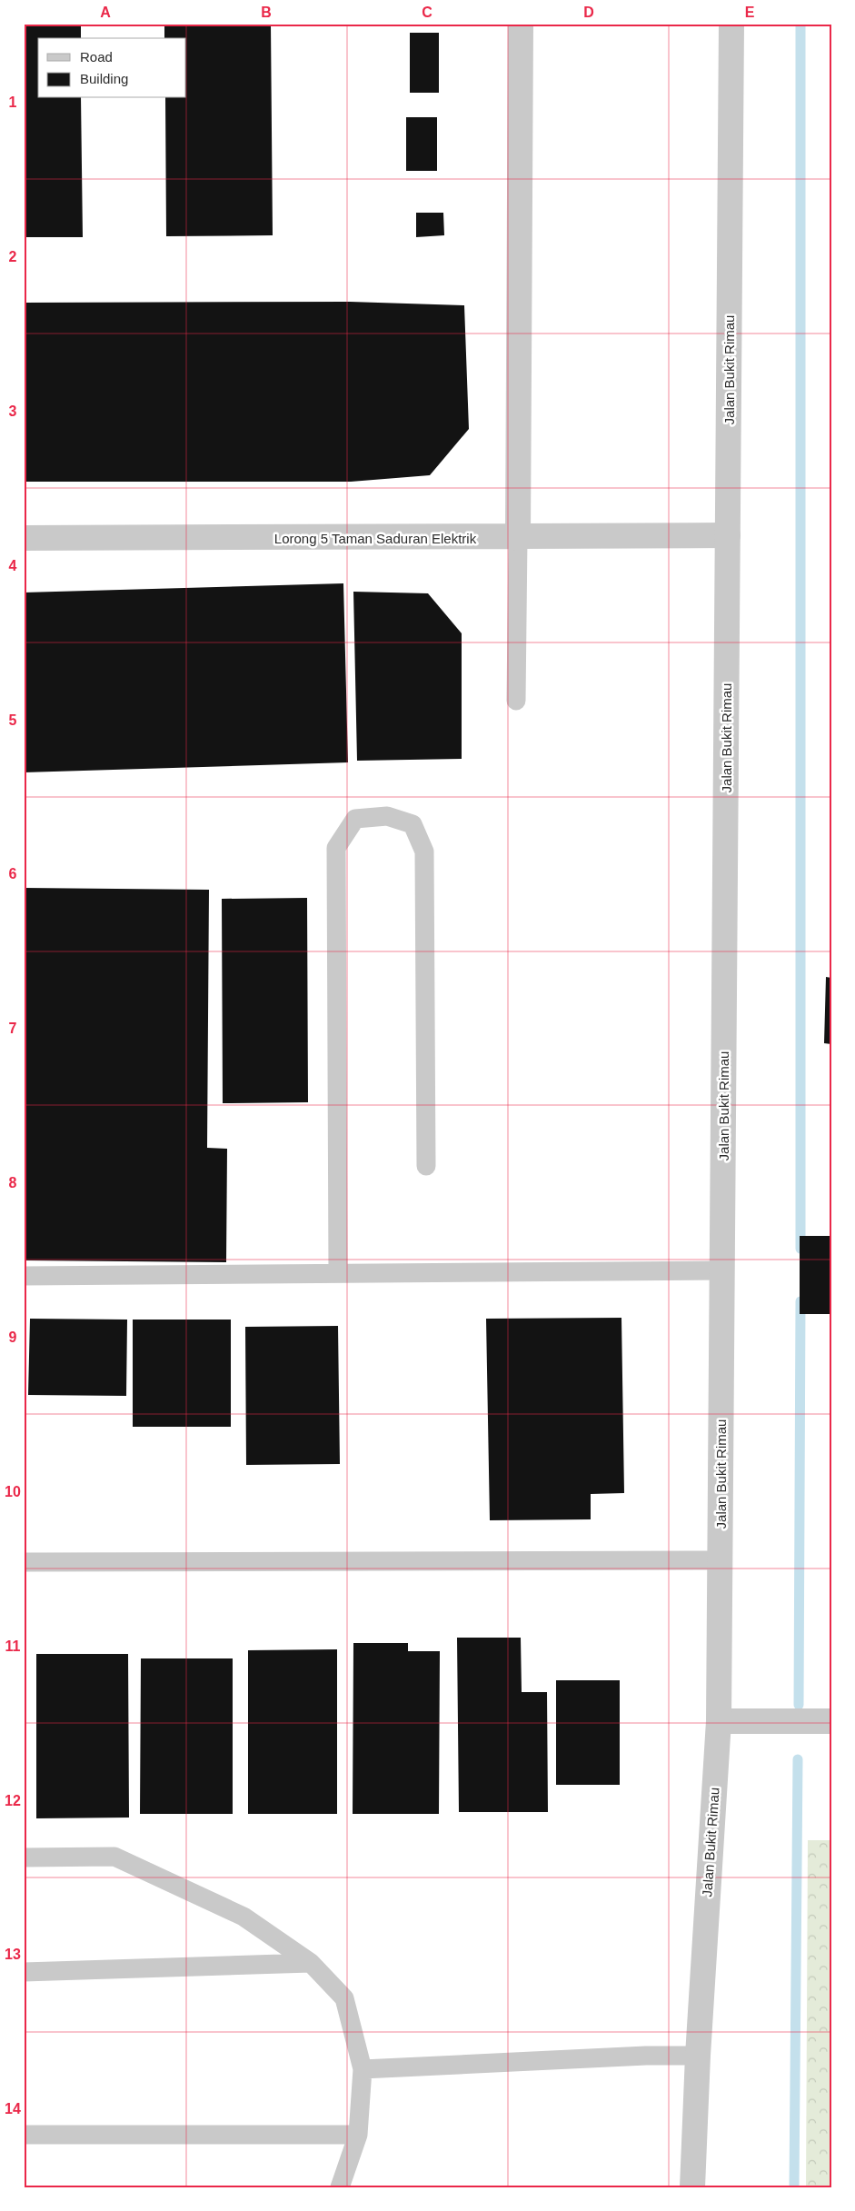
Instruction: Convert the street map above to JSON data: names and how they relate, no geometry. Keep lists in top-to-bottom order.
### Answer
{
  "streets": {
    "street": ["Jalan Bukit Rimau", "Lorong 5 Taman Saduran Elektrik"]
  },
  "crossings": [
    ["Jalan Bukit Rimau", "Lorong 5 Taman Saduran Elektrik"]
  ],
  "legend": ["Road", "Building"],
  "grid": {
    "columns": [
      "A",
      "B",
      "C",
      "D",
      "E"
    ],
    "rows": [
      "1",
      "2",
      "3",
      "4",
      "5",
      "6",
      "7",
      "8",
      "9",
      "10",
      "11",
      "12",
      "13",
      "14"
    ]
  }
}
